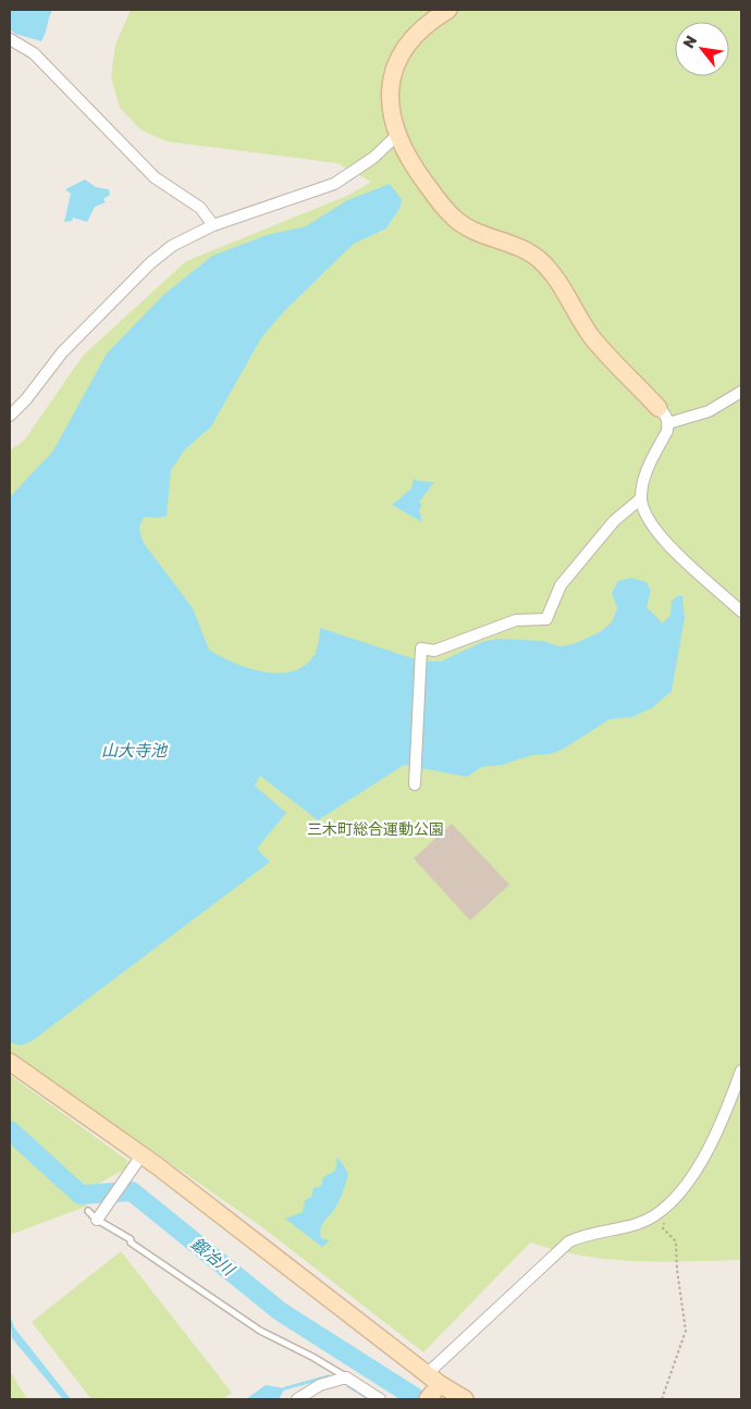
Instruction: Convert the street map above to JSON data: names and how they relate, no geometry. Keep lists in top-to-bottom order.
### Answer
{
  "water": ["山大寺池", "鍛冶川"],
  "parks": ["三木町総合運動公園"],
  "north": "top left"
}
